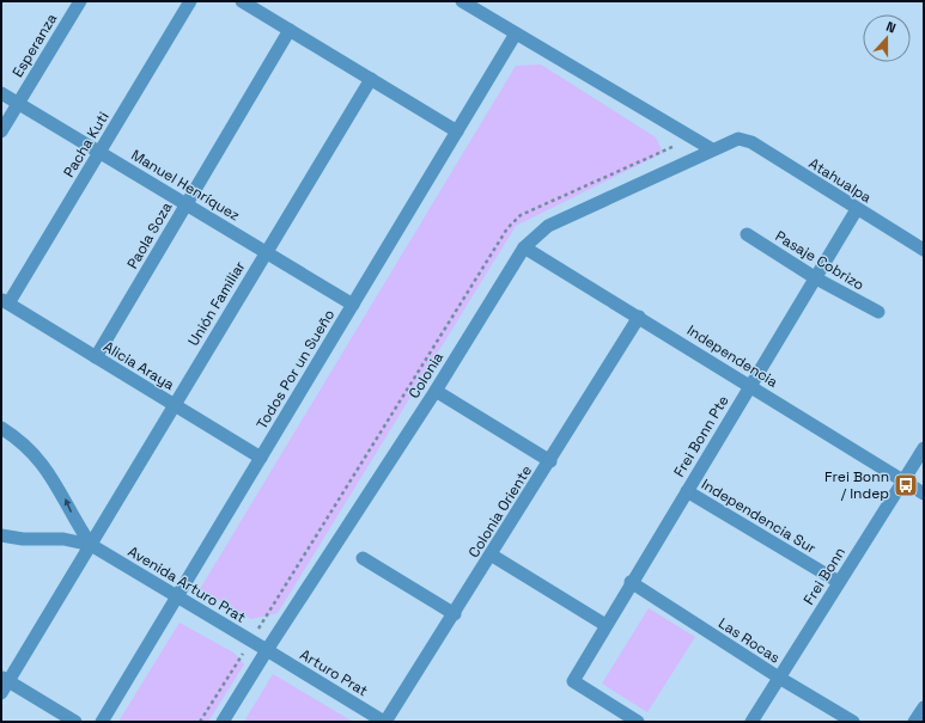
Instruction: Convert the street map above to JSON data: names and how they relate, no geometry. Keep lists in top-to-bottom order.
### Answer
{
  "streets": {
    "street": [
      "Esperanza",
      "Pacha Kuti",
      "Atahualpa",
      "Manuel Henríquez",
      "Paola Soza",
      "Pasaje Cobrizo",
      "Unión Familiar",
      "Independencia",
      "Alicia Araya",
      "Todos Por un Sueño",
      "Colonia",
      "Frei Bonn Pte",
      "Colonia Oriente",
      "Independencia Sur",
      "Frei Bonn",
      "Avenida Arturo Prat",
      "Las Rocas",
      "Arturo Prat"
    ]
  },
  "crossings": [
    ["Esperanza", "Manuel Henríquez"],
    ["Pacha Kuti", "Manuel Henríquez"],
    ["Pacha Kuti", "Alicia Araya"],
    ["Atahualpa", "Colonia"],
    ["Atahualpa", "Frei Bonn Pte"],
    ["Manuel Henríquez", "Paola Soza"],
    ["Manuel Henríquez", "Unión Familiar"],
    ["Manuel Henríquez", "Todos Por un Sueño"],
    ["Paola Soza", "Alicia Araya"],
    ["Pasaje Cobrizo", "Frei Bonn Pte"],
    ["Unión Familiar", "Alicia Araya"],
    ["Unión Familiar", "Avenida Arturo Prat"],
    ["Independencia", "Colonia"],
    ["Independencia", "Frei Bonn Pte"],
    ["Independencia", "Colonia Oriente"],
    ["Independencia", "Frei Bonn"],
    ["Alicia Araya", "Todos Por un Sueño"],
    ["Todos Por un Sueño", "Avenida Arturo Prat"],
    ["Colonia", "Avenida Arturo Prat"],
    ["Colonia", "Arturo Prat"],
    ["Frei Bonn Pte", "Independencia Sur"],
    ["Frei Bonn Pte", "Las Rocas"],
    ["Colonia Oriente", "Arturo Prat"],
    ["Independencia Sur", "Frei Bonn"],
    ["Frei Bonn", "Las Rocas"],
    ["Avenida Arturo Prat", "Arturo Prat"]
  ],
  "places": {
    "bus stop": ["Frei Bonn / Indep"]
  },
  "north": "top"
}
